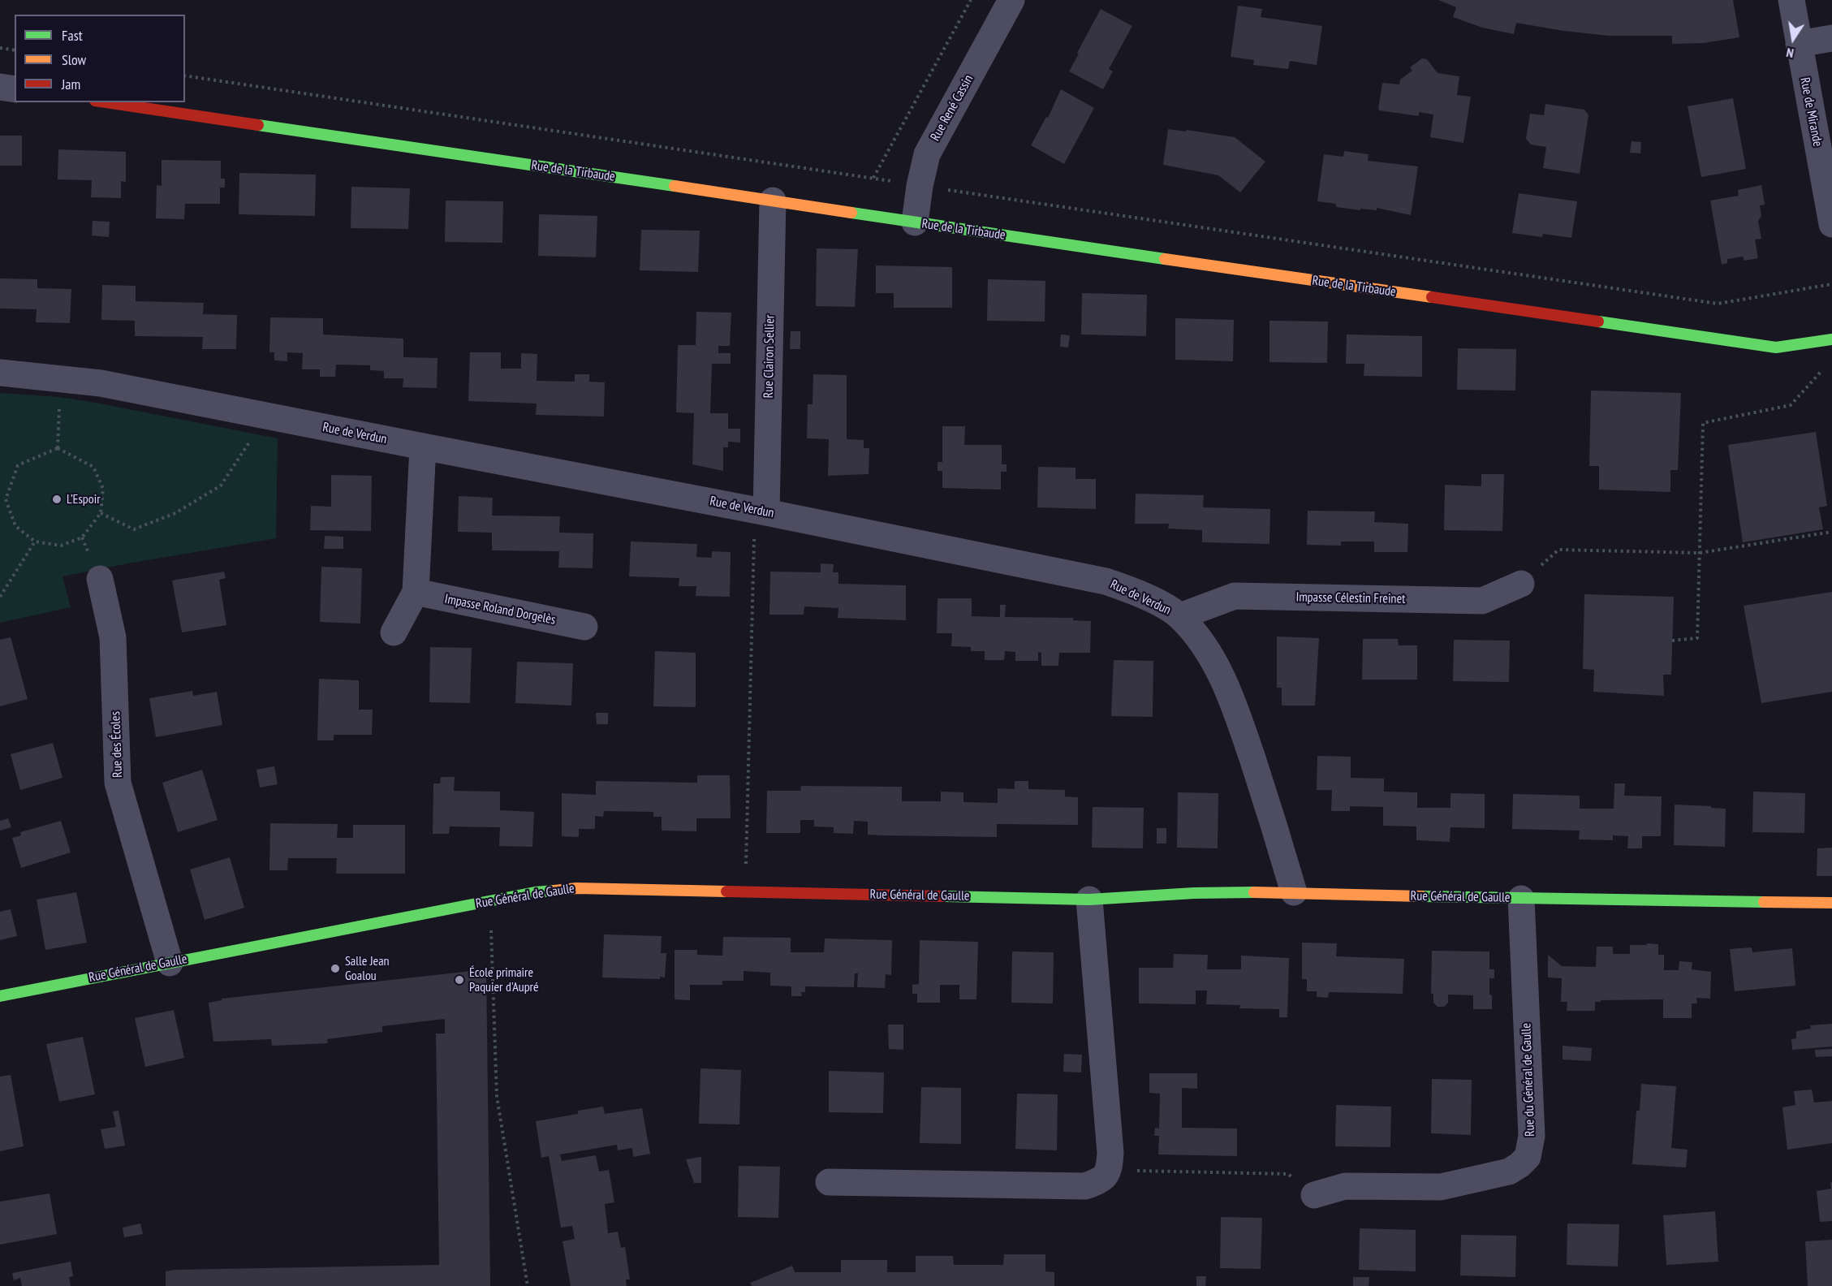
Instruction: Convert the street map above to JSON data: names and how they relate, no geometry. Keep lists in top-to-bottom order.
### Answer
{
  "streets": {
    "street": [
      "Rue René Cassin",
      "Rue de Mirande",
      "Rue de la Tirbaude",
      "Rue Clairon Sellier",
      "Rue de Verdun",
      "Impasse Célestin Freinet",
      "Impasse Roland Dorgelès",
      "Rue des Écoles",
      "Rue Général de Gaulle",
      "Rue du Général de Gaulle"
    ]
  },
  "crossings": [
    ["Rue René Cassin", "Rue de la Tirbaude"],
    ["Rue de la Tirbaude", "Rue Clairon Sellier"],
    ["Rue Clairon Sellier", "Rue de Verdun"],
    ["Rue de Verdun", "Impasse Célestin Freinet"],
    ["Rue de Verdun", "Rue Général de Gaulle"],
    ["Rue des Écoles", "Rue Général de Gaulle"],
    ["Rue Général de Gaulle", "Rue du Général de Gaulle"]
  ],
  "places": ["L’Espoir", "Salle Jean Goalou", "École primaire Paquier d'Aupré"],
  "legend": ["Fast", "Slow", "Jam"],
  "north": "bottom"
}
